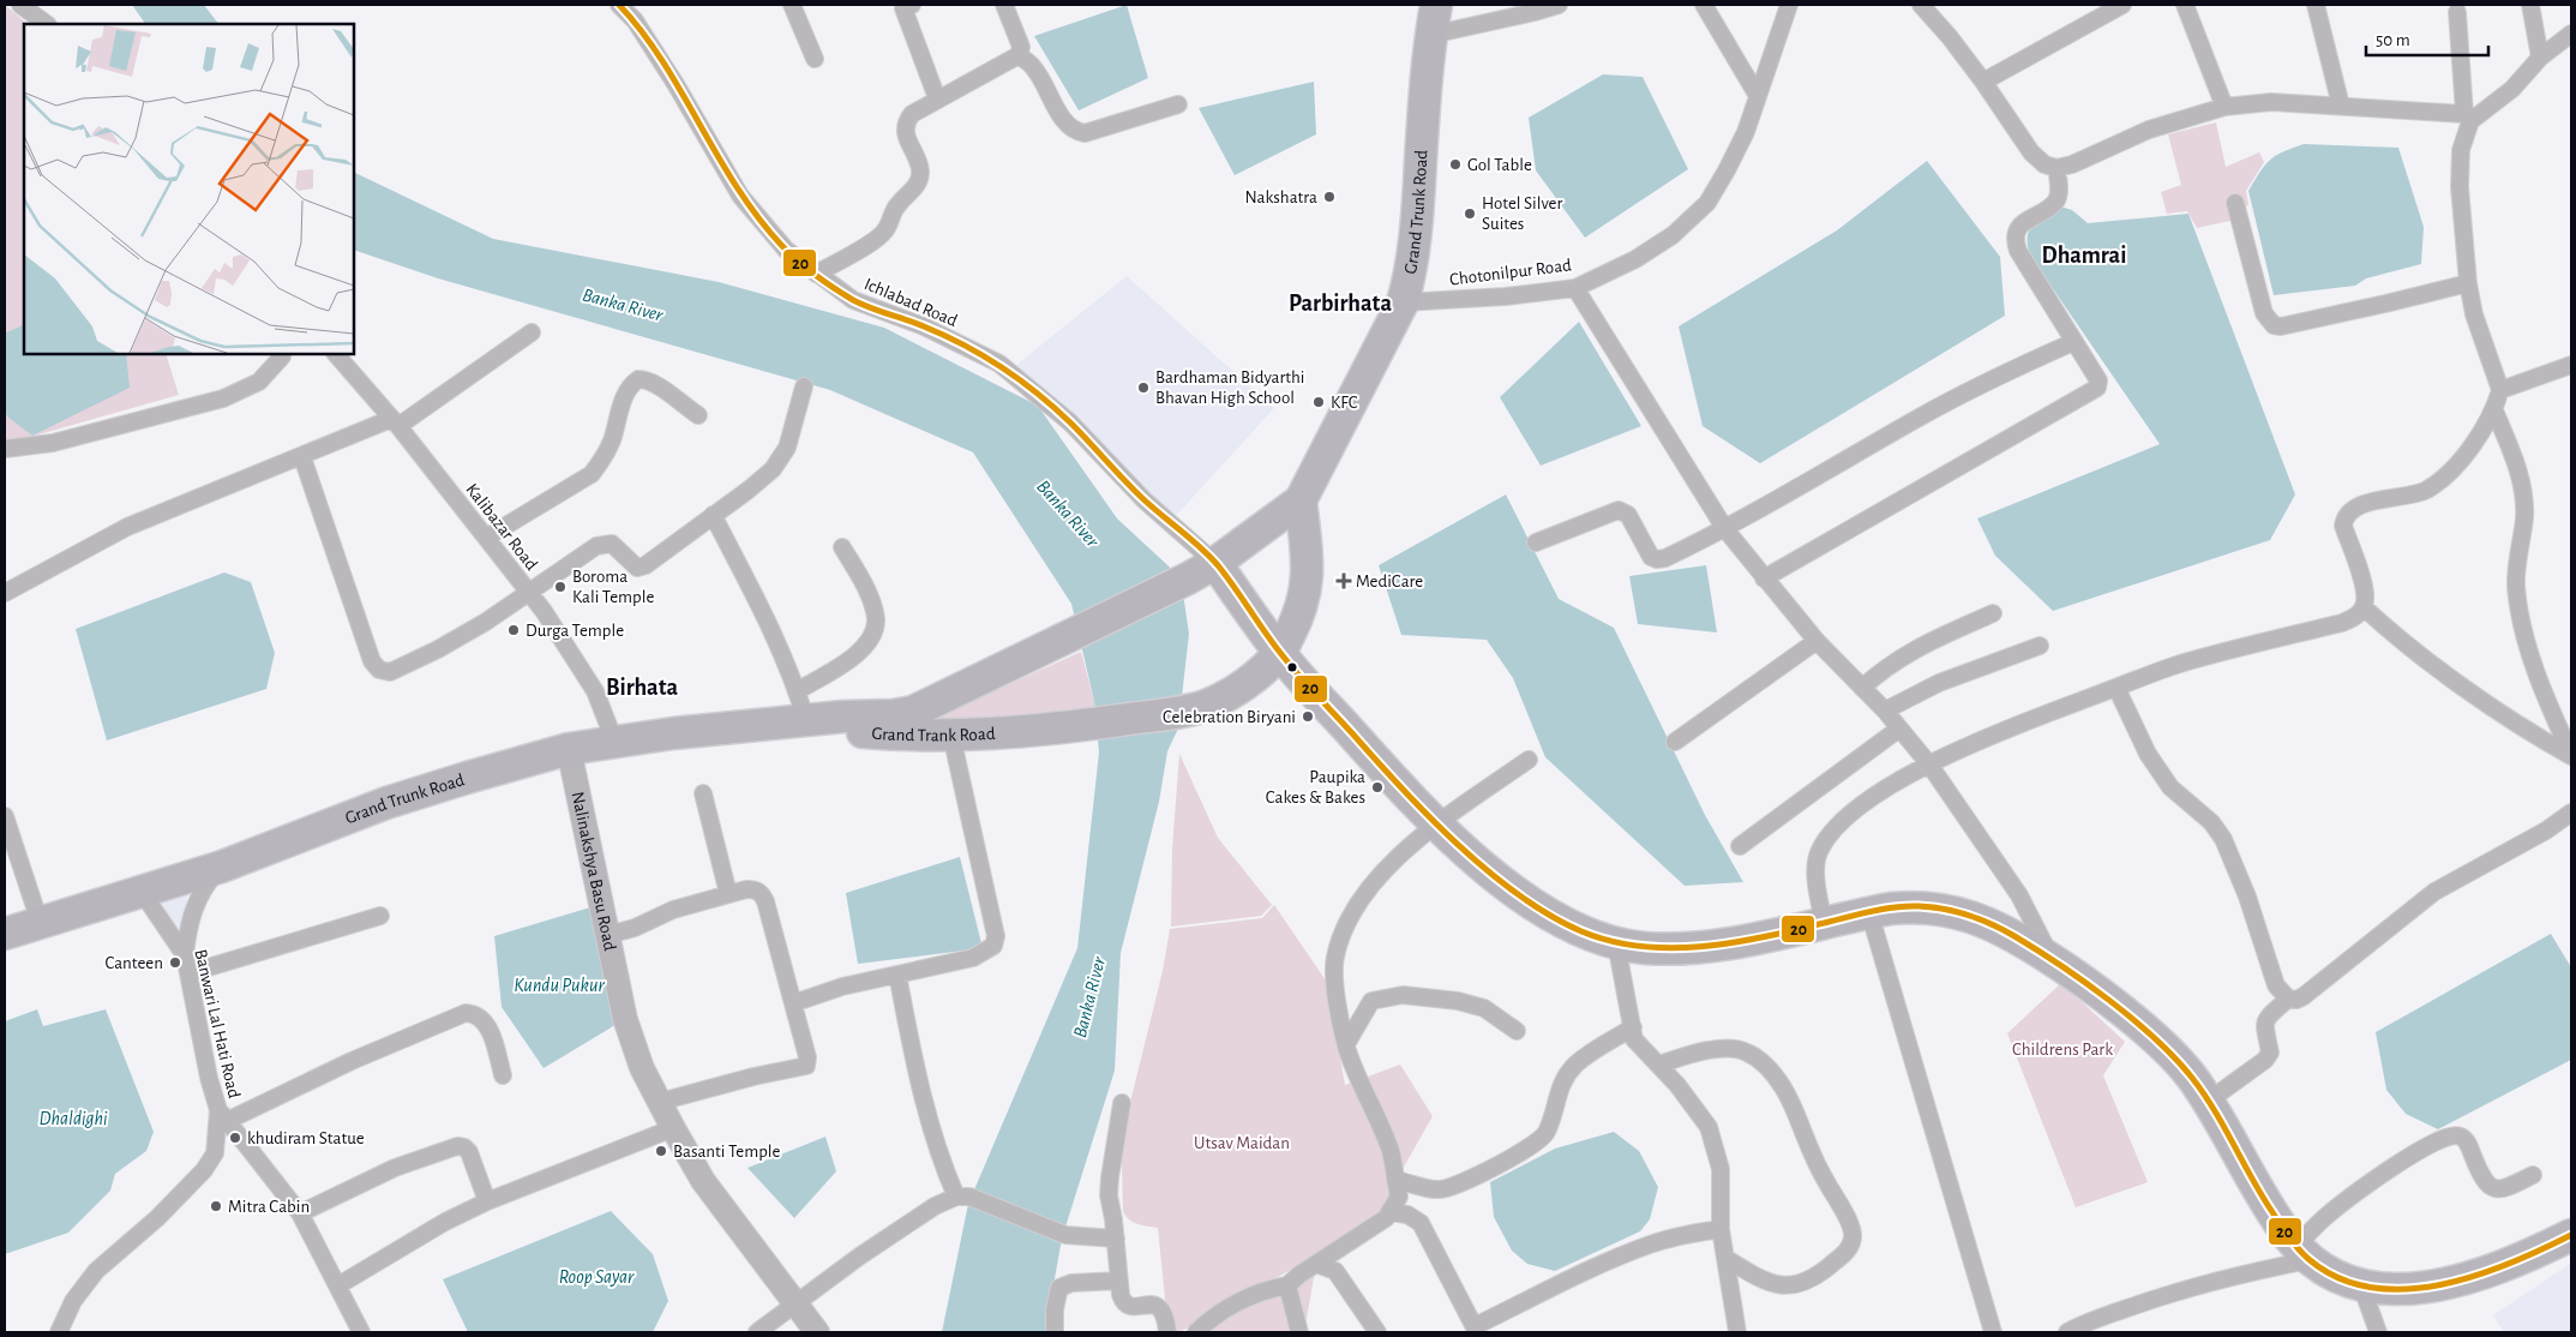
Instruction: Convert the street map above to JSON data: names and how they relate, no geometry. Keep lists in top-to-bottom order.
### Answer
{
  "streets": {
    "highway": ["Grand Trunk Road", "Grand Trank Road"],
    "street": [
      "Chotonilpur Road",
      "Ichlabad Road",
      "Kalibazar Road",
      "Nalinakshya Basu Road",
      "Banwari Lal Hati Road"
    ]
  },
  "crossings": [
    ["Grand Trunk Road", "Chotonilpur Road"],
    ["Grand Trunk Road", "Ichlabad Road"],
    ["Grand Trunk Road", "Kalibazar Road"],
    ["Grand Trunk Road", "Grand Trank Road"],
    ["Grand Trunk Road", "Nalinakshya Basu Road"],
    ["Grand Trunk Road", "Banwari Lal Hati Road"]
  ],
  "districts": ["Dhamrai", "Parbirhata", "Birhata"],
  "water": [
    "Banka River",
    "Kundu Pukur",
    "Dhaldighi",
    "Roop Sayar"
  ],
  "parks": ["Childrens Park", "Utsav Maidan"],
  "places": {
    "other": [
      "Gol Table",
      "Nakshatra",
      "Hotel Silver Suites",
      "Bardhaman Bidyarthi Bhavan High School",
      "KFC",
      "Boroma Kali Temple",
      "Durga Temple",
      "Celebration Biryani",
      "Paupika Cakes & Bakes",
      "Canteen",
      "khudiram Statue",
      "Basanti Temple",
      "Mitra Cabin"
    ],
    "health": ["MediCare"]
  },
  "lines": ["transit line 20"],
  "scale_bar": "50 m"
}
